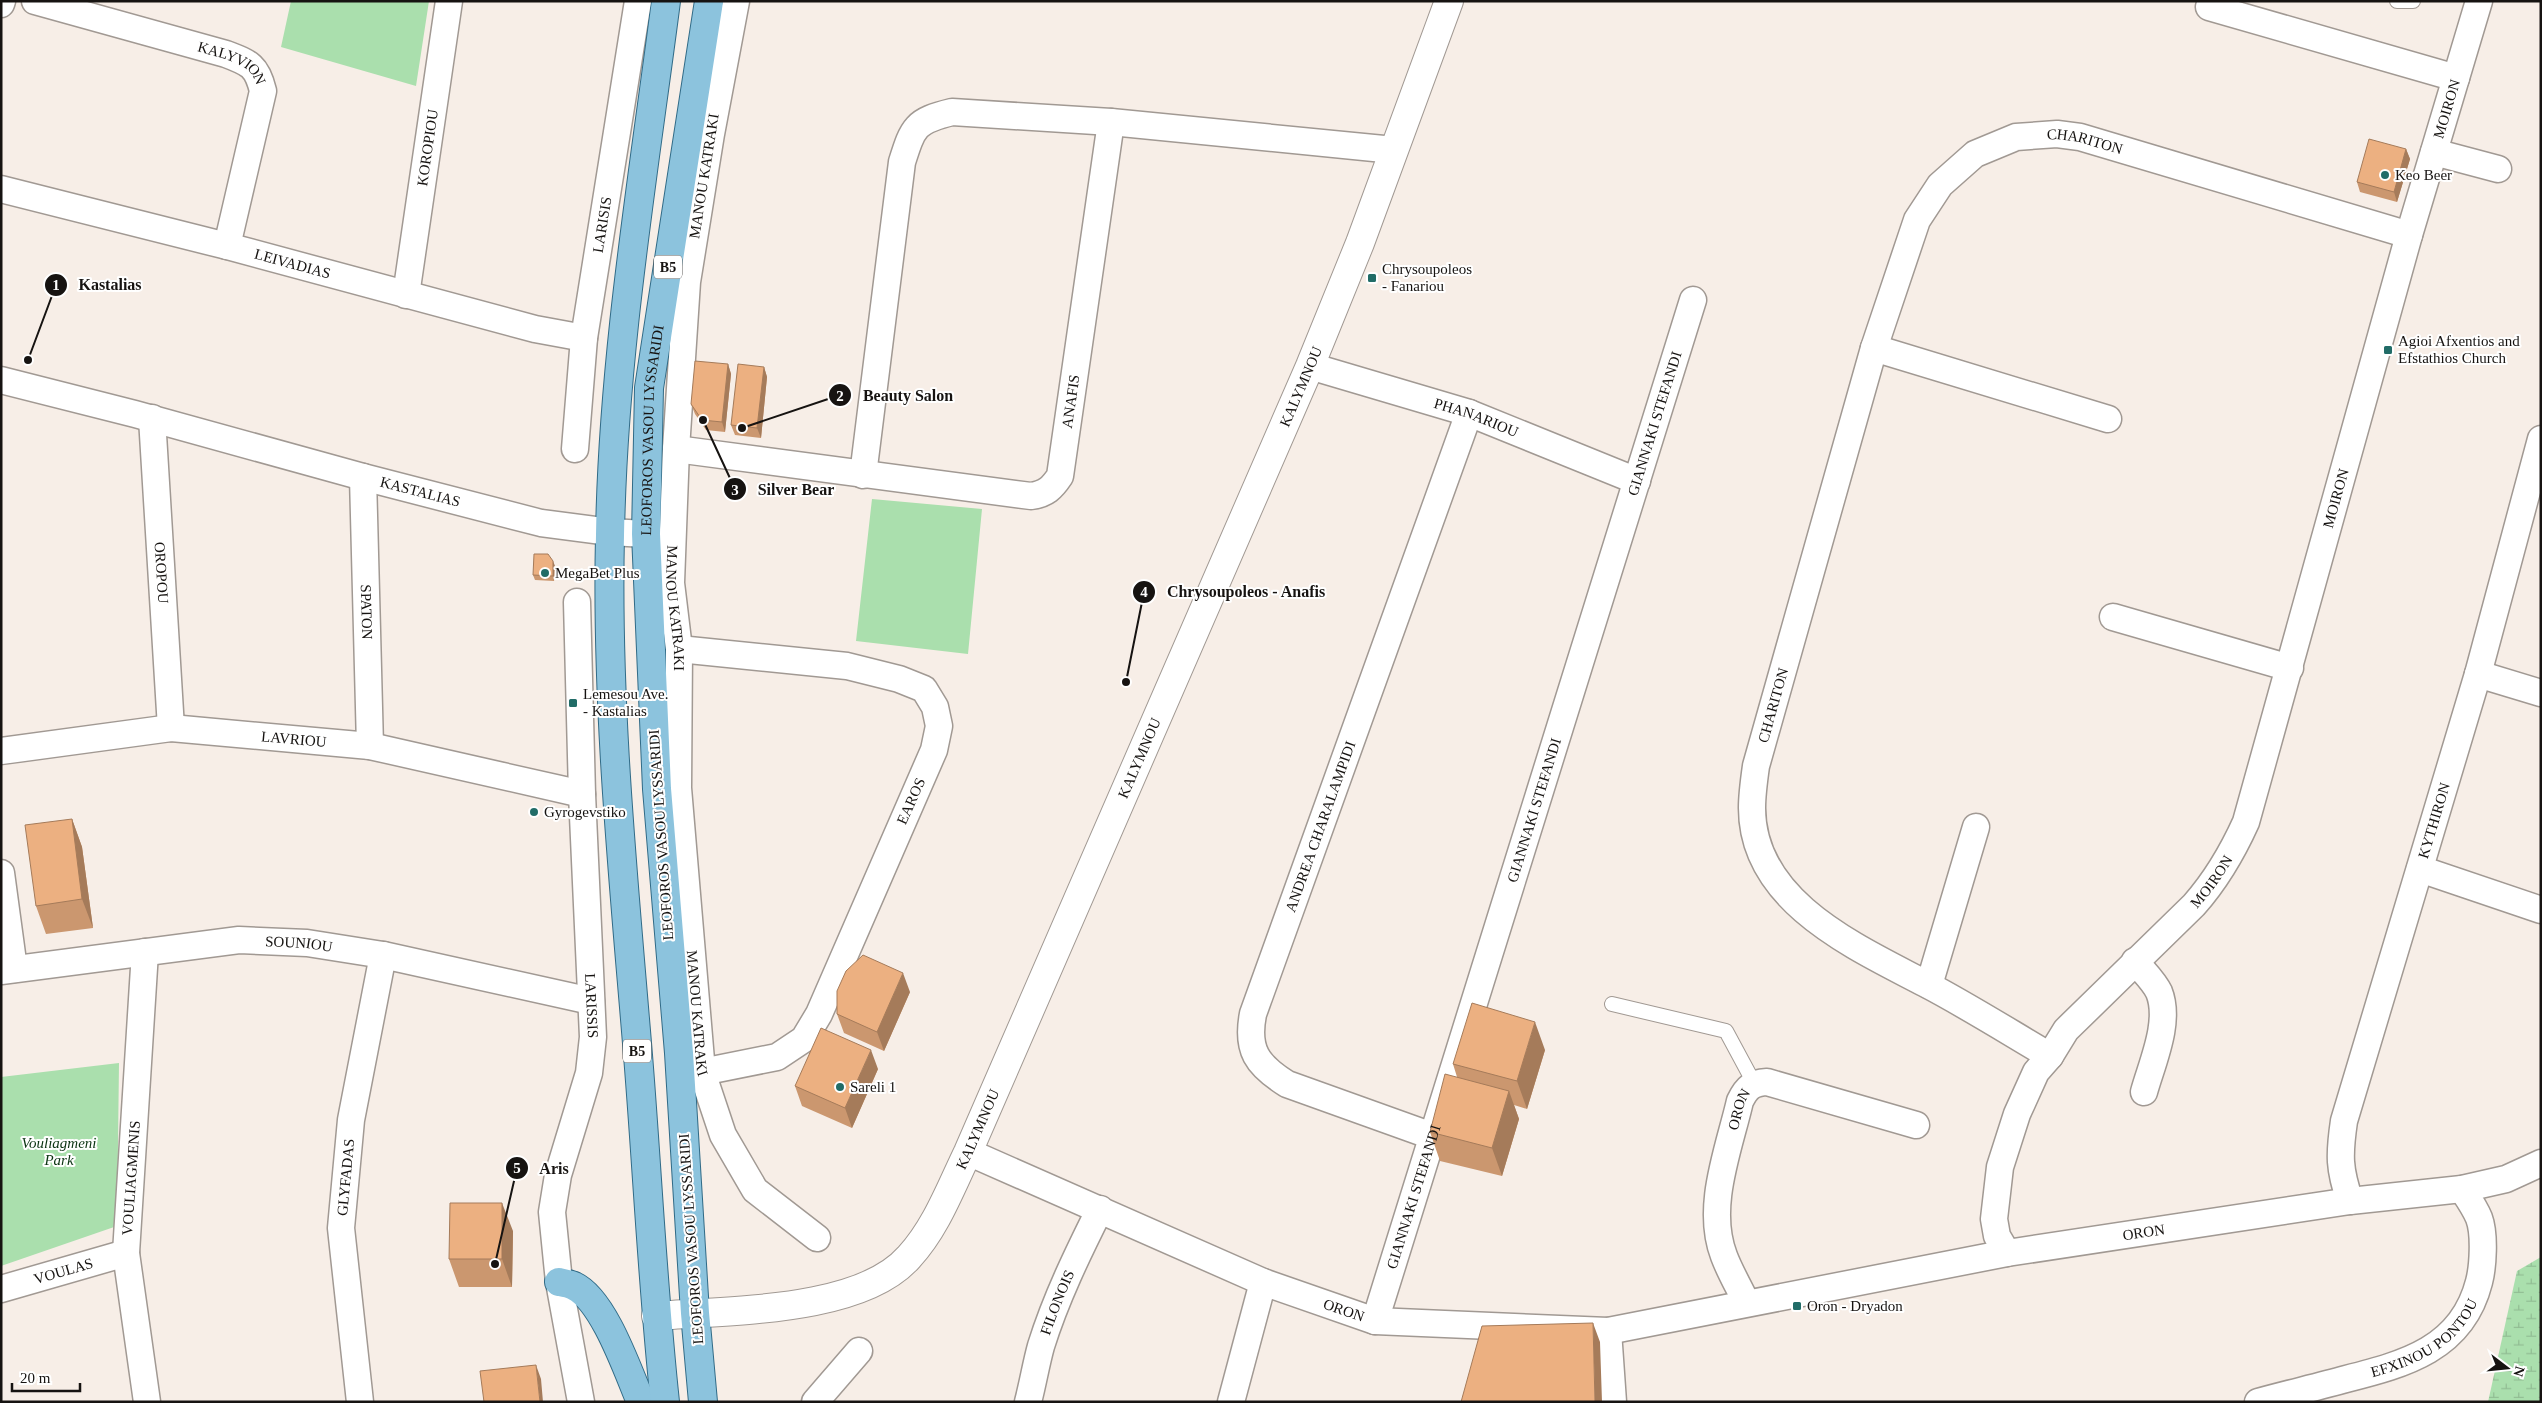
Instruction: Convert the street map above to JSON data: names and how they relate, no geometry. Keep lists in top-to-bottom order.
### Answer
{
  "streets": {
    "main road": ["B5", "LEOFOROS VASOU LYSSARIDI"],
    "street": [
      "KALYVION",
      "MOIRON",
      "CHARITON",
      "KOROPIOU",
      "MANOU KATRAKI",
      "LARISIS",
      "LEIVADIAS",
      "KALYMNOU",
      "ANAFIS",
      "PHANARIOU",
      "GIANNAKI STEFANDI",
      "KASTALIAS",
      "OROPOU",
      "SPATON",
      "LAVRIOU",
      "EAROS",
      "KYTHIRON",
      "ANDREA CHARALAMPIDI",
      "SOUNIOU",
      "LARISSIS",
      "ORON",
      "GLYFADAS",
      "VOULIAGMENIS",
      "VOULAS",
      "FILONOIS",
      "EFXINOU PONTOU"
    ]
  },
  "crossings": [
    ["KALYVION", "LEIVADIAS"],
    ["MOIRON", "CHARITON"],
    ["MOIRON", "ORON"],
    ["KOROPIOU", "LEIVADIAS"],
    ["MANOU KATRAKI", "ANAFIS"],
    ["MANOU KATRAKI", "EAROS"],
    ["LARISIS", "LEIVADIAS"],
    ["B5", "KALYMNOU"],
    ["B5", "KASTALIAS"],
    ["KALYMNOU", "PHANARIOU"],
    ["KALYMNOU", "LEOFOROS VASOU LYSSARIDI"],
    ["KALYMNOU", "ORON"],
    ["PHANARIOU", "GIANNAKI STEFANDI"],
    ["PHANARIOU", "ANDREA CHARALAMPIDI"],
    ["GIANNAKI STEFANDI", "ANDREA CHARALAMPIDI"],
    ["GIANNAKI STEFANDI", "ORON"],
    ["LEOFOROS VASOU LYSSARIDI", "KASTALIAS"],
    ["KASTALIAS", "OROPOU"],
    ["KASTALIAS", "SPATON"],
    ["OROPOU", "LAVRIOU"],
    ["SPATON", "LAVRIOU"],
    ["LAVRIOU", "LARISSIS"],
    ["KYTHIRON", "ORON"],
    ["SOUNIOU", "LARISSIS"],
    ["SOUNIOU", "GLYFADAS"],
    ["SOUNIOU", "VOULIAGMENIS"],
    ["ORON", "FILONOIS"],
    ["ORON", "EFXINOU PONTOU"],
    ["VOULIAGMENIS", "VOULAS"]
  ],
  "parks": ["Vouliagmeni Park"],
  "places": {
    "other": [
      "Keo Beer",
      "Kastalias",
      "Silver Bear",
      "Beauty Salon",
      "MegaBet Plus",
      "Chrysoupoleos - Anafis",
      "Gyrogevstiko",
      "Sareli 1",
      "Aris"
    ],
    "transit": [
      "Chrysoupoleos - Fanariou",
      "Agioi Afxentios and Efstathios Church",
      "Lemesou Ave. - Kastalias",
      "Oron - Dryadon"
    ]
  },
  "scale_bar": "20 m",
  "north": "right"
}
